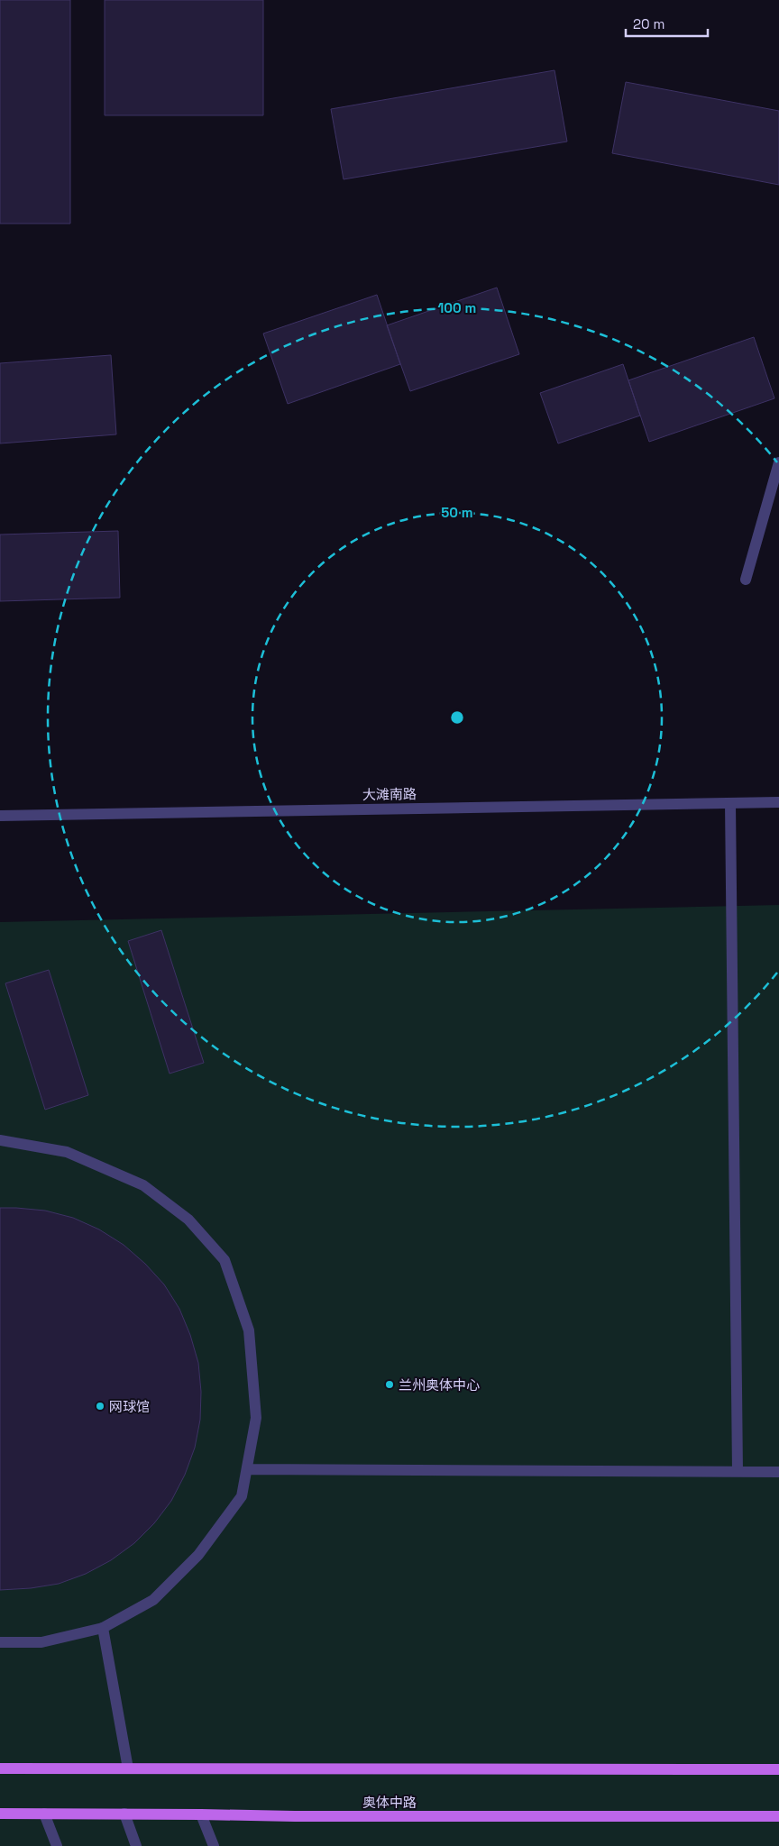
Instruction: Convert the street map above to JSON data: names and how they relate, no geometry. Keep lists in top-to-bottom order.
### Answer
{
  "streets": {
    "main road": ["奥体中路"],
    "street": ["大滩南路"]
  },
  "places": ["兰州奥体中心", "网球馆"],
  "scale_bar": "20 m",
  "rings": ["100 m", "50 m"]
}
